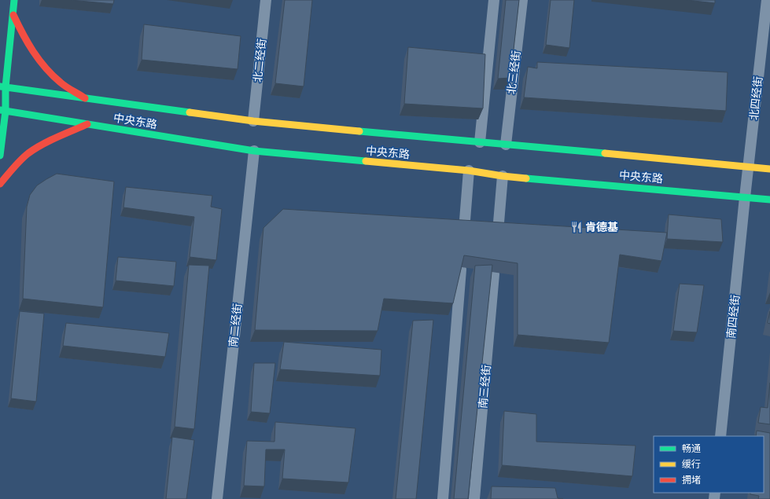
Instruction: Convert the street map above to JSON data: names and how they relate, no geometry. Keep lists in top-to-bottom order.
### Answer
{
  "streets": {
    "main road": ["中央东路"],
    "street": [
      "北二经街",
      "北三经街",
      "北四经街",
      "南四经街",
      "南二经街",
      "南三经街"
    ]
  },
  "crossings": [
    ["北二经街", "中央东路"],
    ["北三经街", "中央东路"],
    ["北四经街", "中央东路"],
    ["北四经街", "南四经街"],
    ["中央东路", "南四经街"],
    ["中央东路", "南二经街"]
  ],
  "places": {
    "restaurant": ["肯德基"]
  },
  "legend": ["畅通", "缓行", "拥堵"]
}
